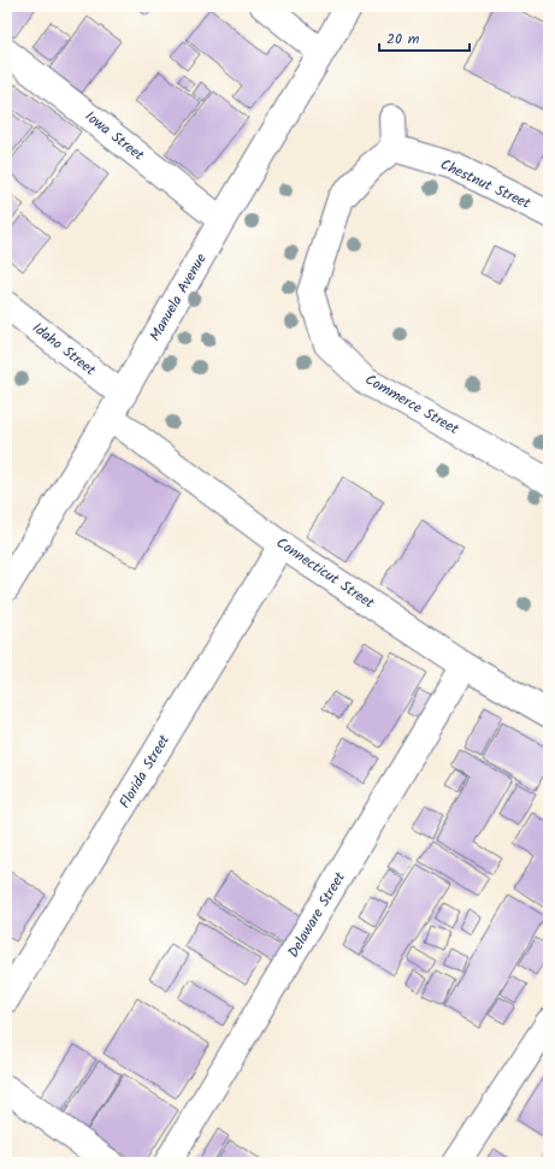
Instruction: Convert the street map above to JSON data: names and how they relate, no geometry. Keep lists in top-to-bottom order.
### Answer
{
  "streets": {
    "street": [
      "Iowa Street",
      "Chestnut Street",
      "Manuela Avenue",
      "Idaho Street",
      "Commerce Street",
      "Connecticut Street",
      "Florida Street",
      "Delaware Street"
    ]
  },
  "crossings": [
    ["Iowa Street", "Manuela Avenue"],
    ["Chestnut Street", "Commerce Street"],
    ["Manuela Avenue", "Idaho Street"],
    ["Manuela Avenue", "Connecticut Street"],
    ["Idaho Street", "Connecticut Street"],
    ["Connecticut Street", "Florida Street"],
    ["Connecticut Street", "Delaware Street"]
  ],
  "scale_bar": "20 m"
}
